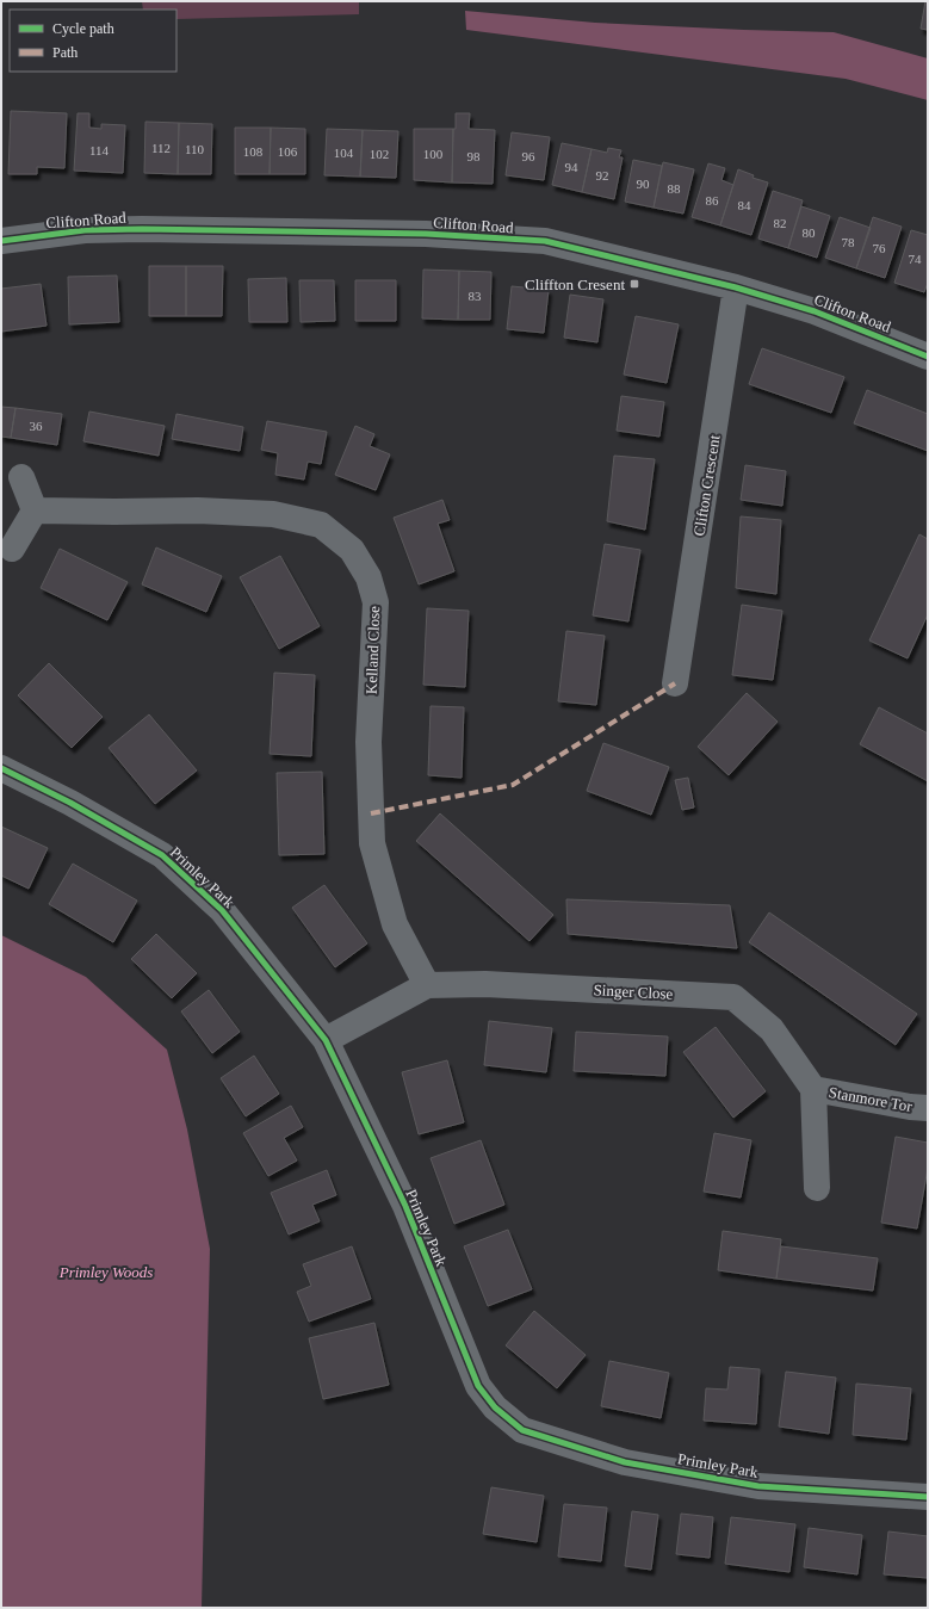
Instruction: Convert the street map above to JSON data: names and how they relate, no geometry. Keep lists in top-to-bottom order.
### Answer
{
  "streets": {
    "street": [
      "Clifton Road",
      "Clifton Crescent",
      "Kelland Close",
      "Primley Park",
      "Singer Close",
      "Stanmore Tor"
    ]
  },
  "crossings": [
    ["Clifton Road", "Clifton Crescent"],
    ["Kelland Close", "Singer Close"],
    ["Primley Park", "Singer Close"],
    ["Singer Close", "Stanmore Tor"]
  ],
  "parks": ["Primley Woods"],
  "places": {
    "transit": ["Cliffton Cresent"]
  },
  "house_numbers": [
    "112",
    "110",
    "114",
    "108",
    "106",
    "104",
    "102",
    "100",
    "98",
    "96",
    "94",
    "92",
    "90",
    "88",
    "86",
    "84",
    "82",
    "80",
    "78",
    "76",
    "74",
    "83",
    "36"
  ],
  "legend": ["Cycle path", "Path"]
}
